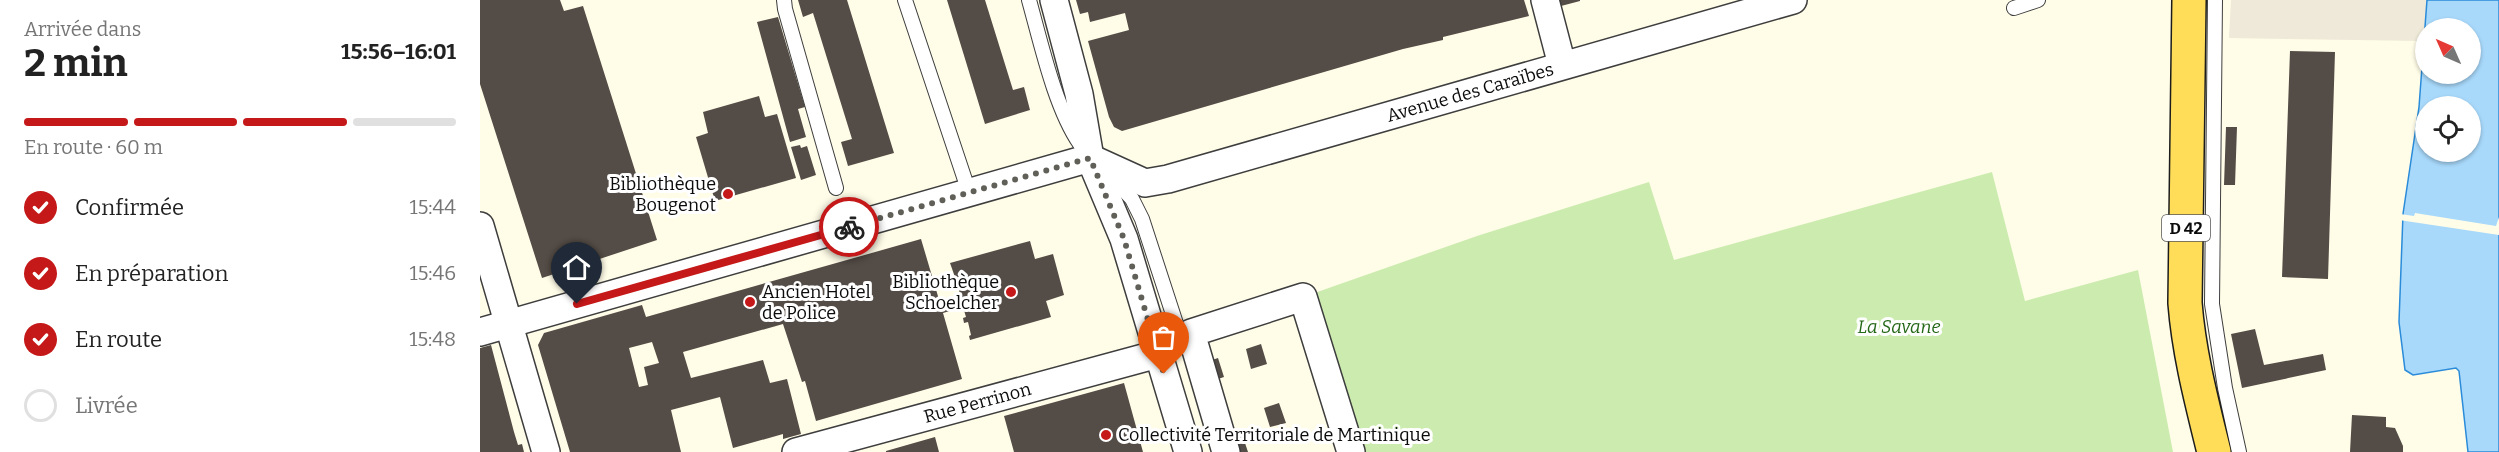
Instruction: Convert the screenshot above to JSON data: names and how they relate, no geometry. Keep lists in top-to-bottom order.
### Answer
{
  "streets": {
    "main road": ["D 42"],
    "street": ["Avenue des Caraïbes", "Rue Perrinon"]
  },
  "parks": ["La Savane"],
  "places": [
    "Bibliothèque Bougenot",
    "Bibliothèque Schoelcher",
    "Ancien Hotel de Police",
    "Collectivité Territoriale de Martinique"
  ],
  "north": "top left",
  "page": {
    "heading": ["2 min", "Arrivée dans", "15:56–16:01"],
    "bar": "En route · 60 m",
    "list": [
      ["Confirmée", "15:44"],
      ["En préparation", "15:46"],
      ["En route", "15:48"],
      "Livrée"
    ]
  }
}
